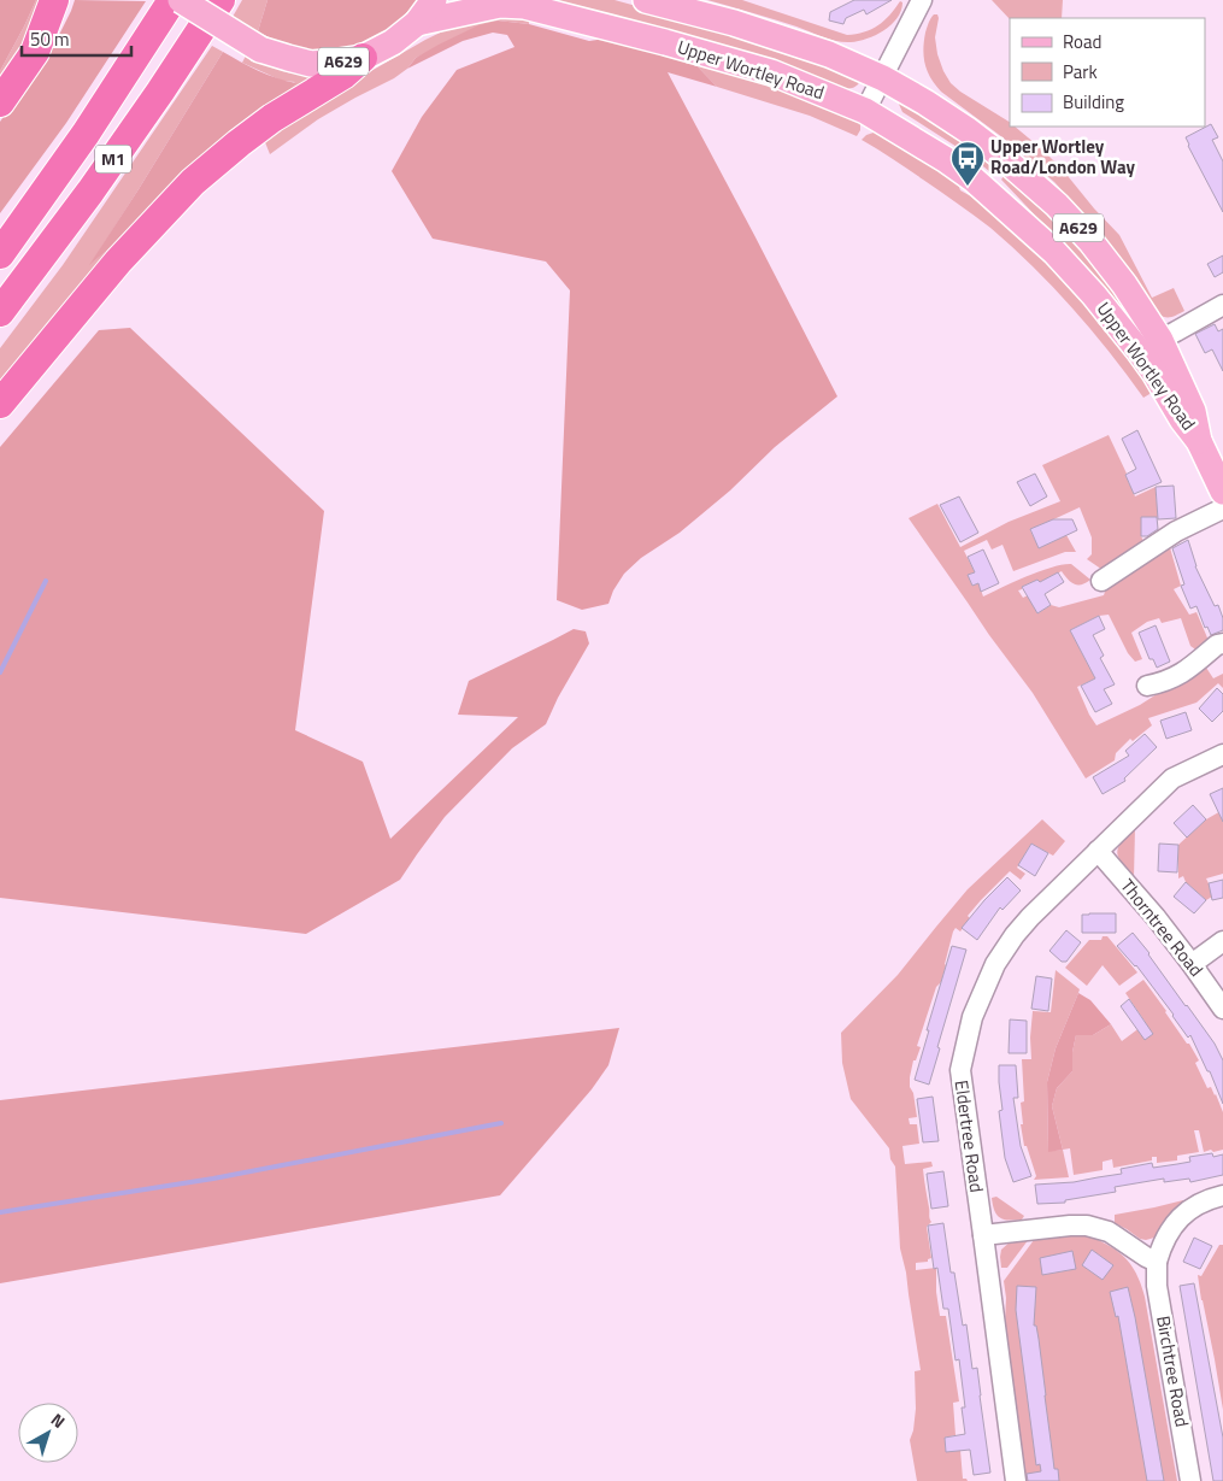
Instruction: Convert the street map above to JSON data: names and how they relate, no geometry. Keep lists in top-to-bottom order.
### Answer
{
  "streets": {
    "highway": ["M1"],
    "main road": ["A629", "Upper Wortley Road"],
    "street": ["Thorntree Road", "Eldertree Road", "Birchtree Road"]
  },
  "crossings": [
    ["A629", "Upper Wortley Road"],
    ["Thorntree Road", "Eldertree Road"]
  ],
  "places": {
    "bus stop": ["Upper Wortley Road/London Way"]
  },
  "legend": ["Road", "Park", "Building"],
  "scale_bar": "50 m",
  "north": "top right"
}
